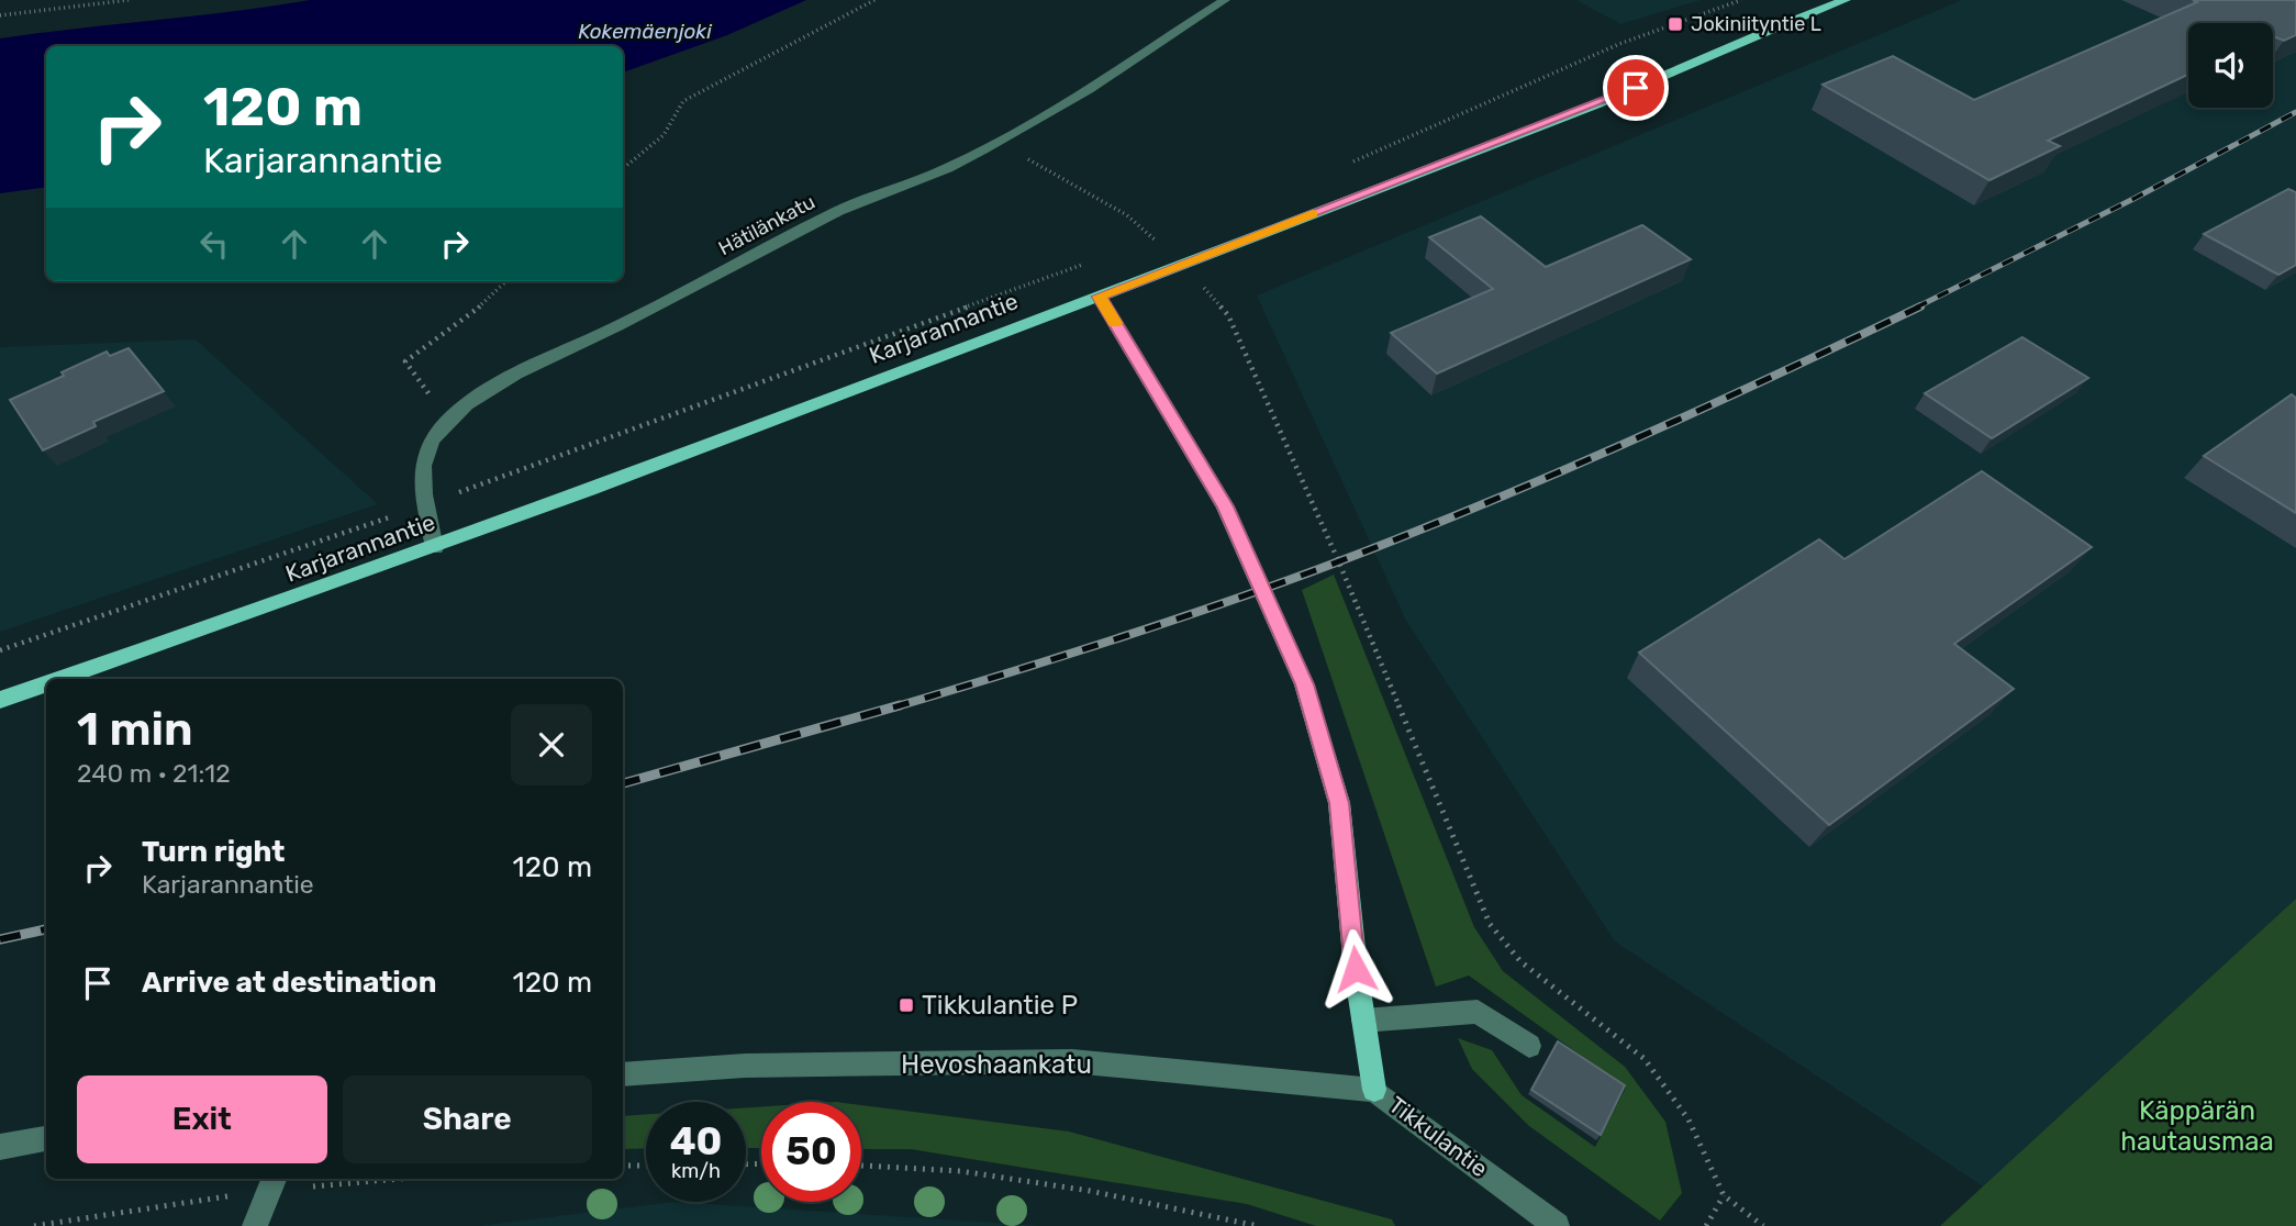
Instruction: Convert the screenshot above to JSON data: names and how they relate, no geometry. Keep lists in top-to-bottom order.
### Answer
{
  "streets": {
    "main road": ["Karjarannantie", "Tikkulantie"],
    "street": ["Hätilänkatu", "Hevoshaankatu"]
  },
  "crossings": [
    ["Hätilänkatu", "Karjarannantie"],
    ["Karjarannantie", "Tikkulantie"],
    ["Hevoshaankatu", "Tikkulantie"]
  ],
  "water": ["Kokemäenjoki"],
  "parks": ["Käppärän hautausmaa"],
  "places": {
    "transit": ["Jokiniityntie L", "Tikkulantie P"]
  },
  "page": {
    "turn": ["120 m", "Karjarannantie"],
    "heading": ["1 min", "240 m · 21:12"],
    "list": [
      {
        "name": "Turn right",
        "note": "Karjarannantie",
        "value": "120 m"
      },
      {
        "name": "Arrive at destination",
        "value": "120 m"
      }
    ],
    "buttons": ["Exit", "Share"],
    "speed": "40 km/h",
    "limit": "50"
  }
}
